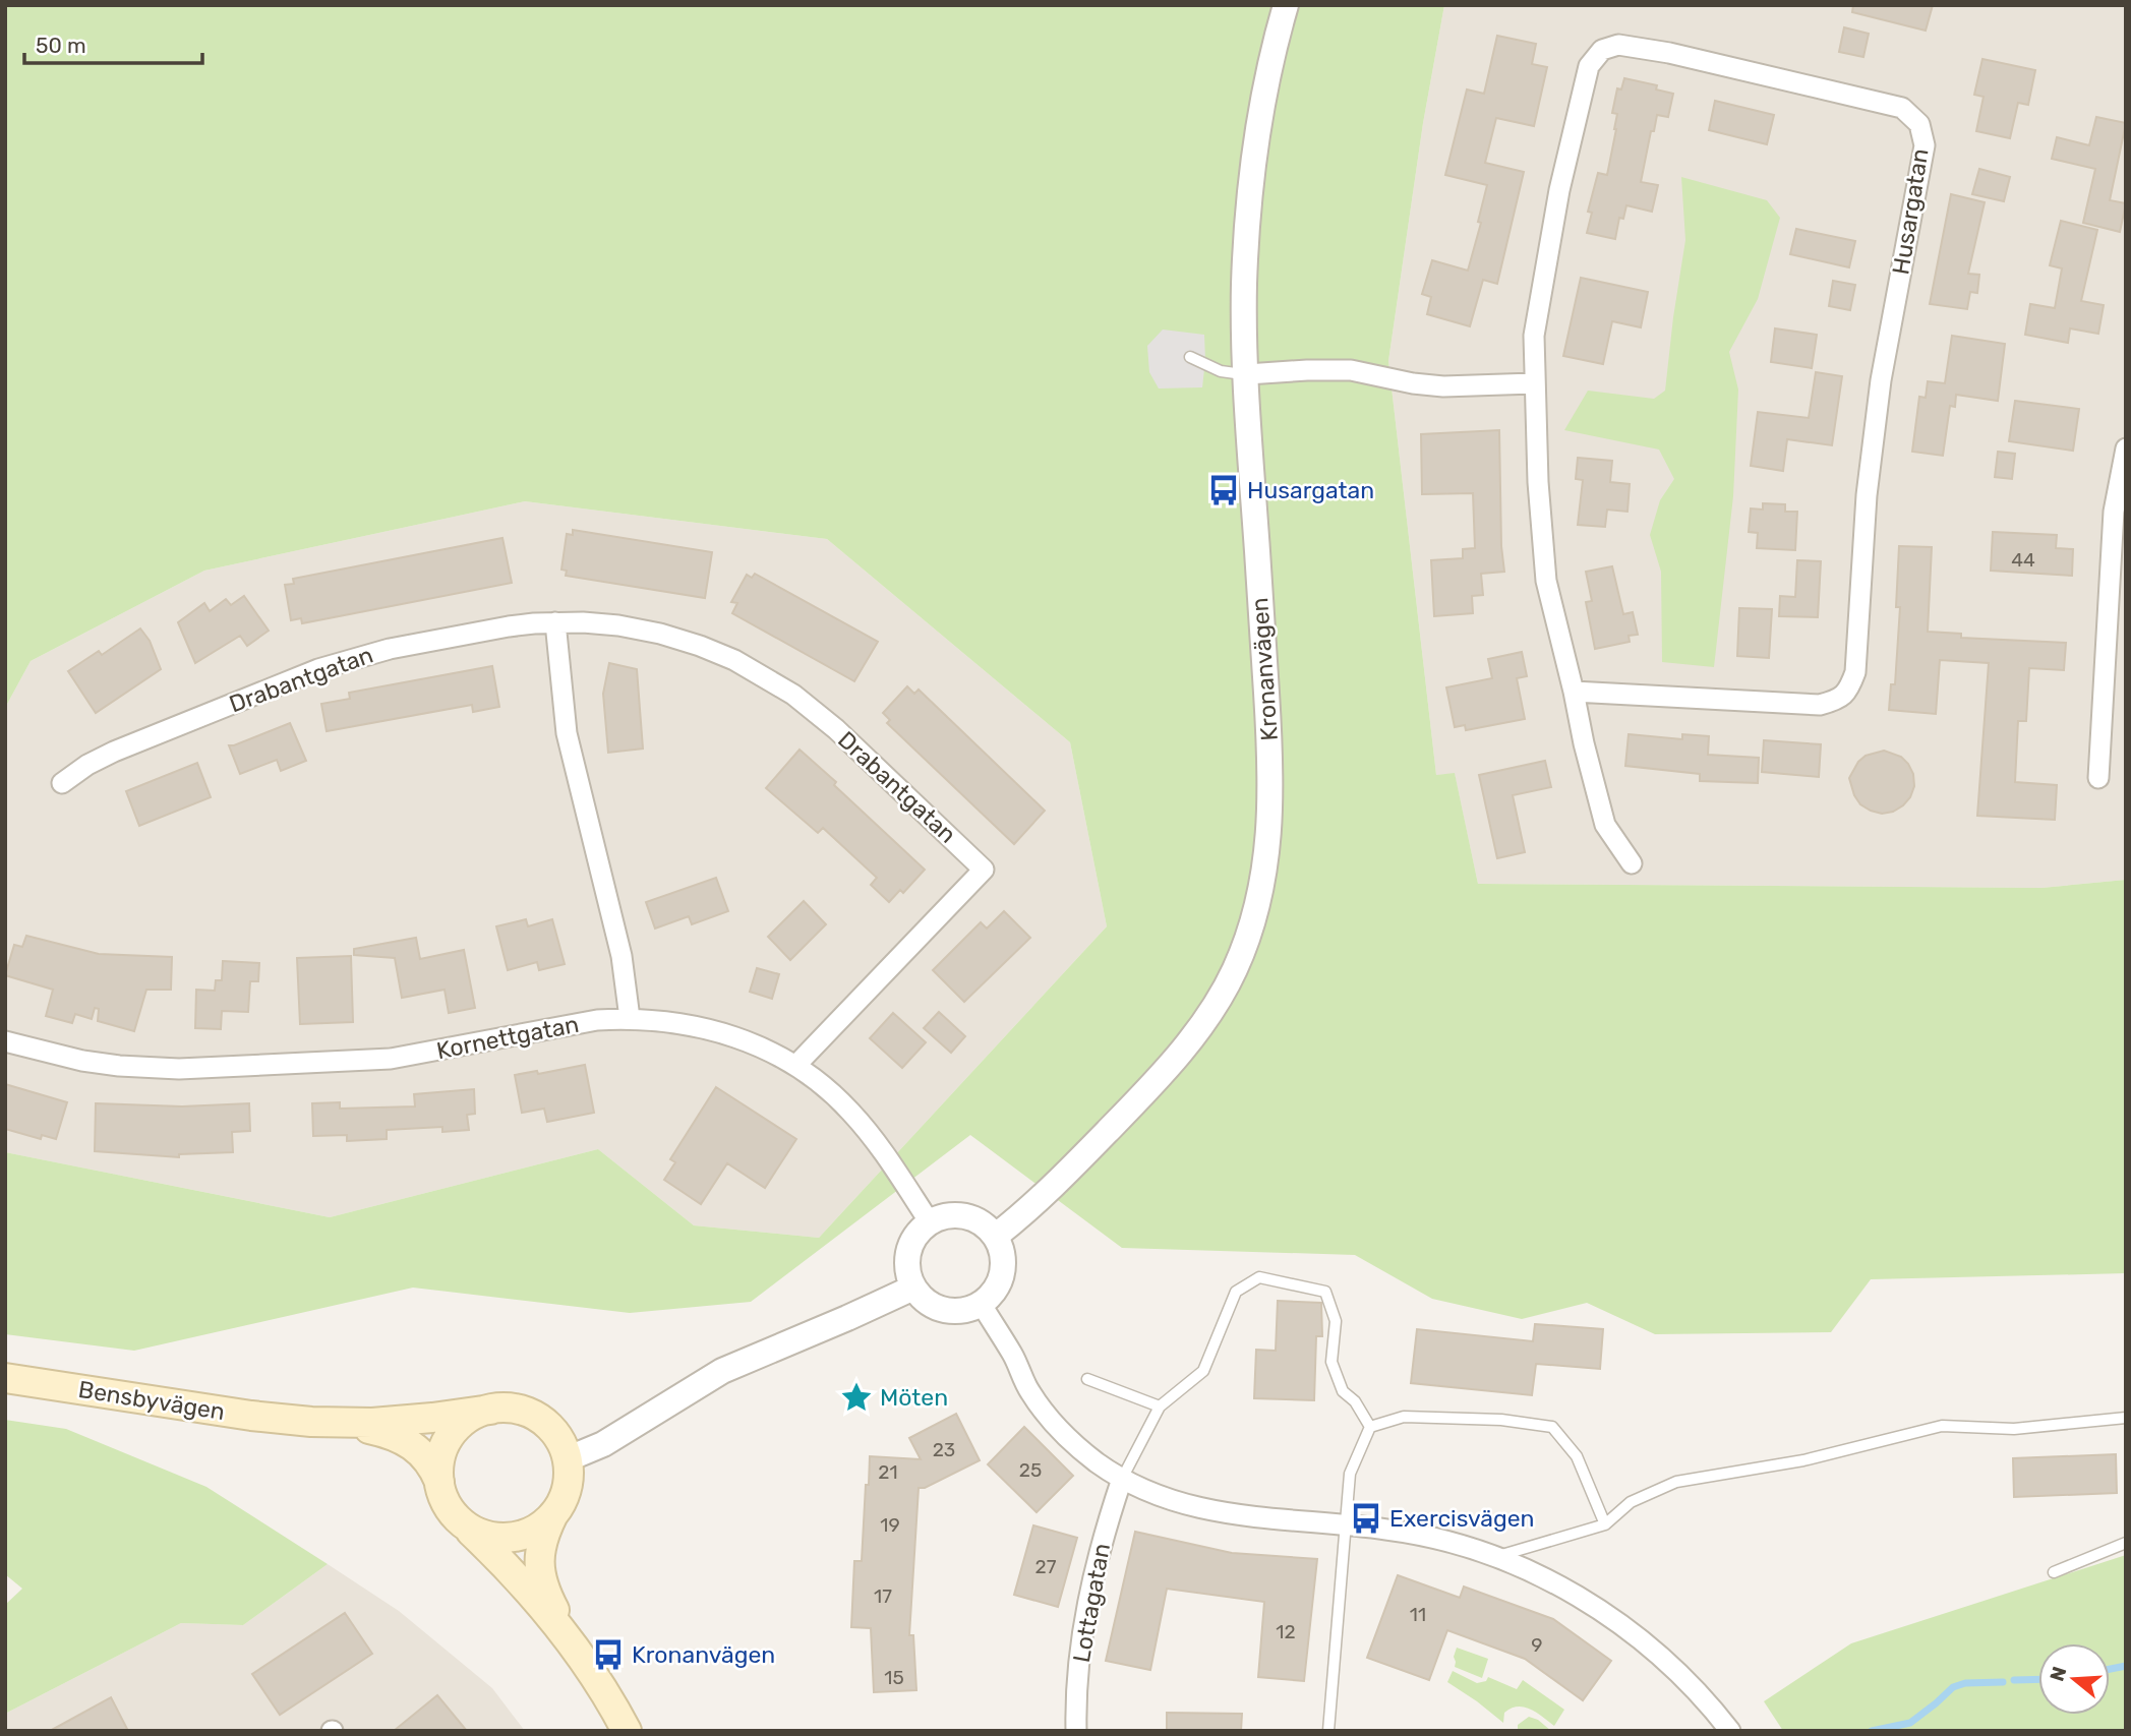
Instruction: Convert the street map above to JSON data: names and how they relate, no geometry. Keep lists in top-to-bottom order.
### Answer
{
  "streets": {
    "main road": ["Bensbyvägen"],
    "street": [
      "Husargatan",
      "Kronanvägen",
      "Drabantgatan",
      "Kornettgatan",
      "Lottagatan"
    ]
  },
  "crossings": [
    ["Kronanvägen", "Kornettgatan"],
    ["Drabantgatan", "Kornettgatan"]
  ],
  "places": {
    "bus stop": ["Husargatan", "Exercisvägen", "Kronanvägen"],
    "place": ["Möten"]
  },
  "house_numbers": [
    "44",
    "23",
    "25",
    "21",
    "19",
    "27",
    "17",
    "11",
    "12",
    "9",
    "15"
  ],
  "scale_bar": "50 m",
  "north": "left"
}
